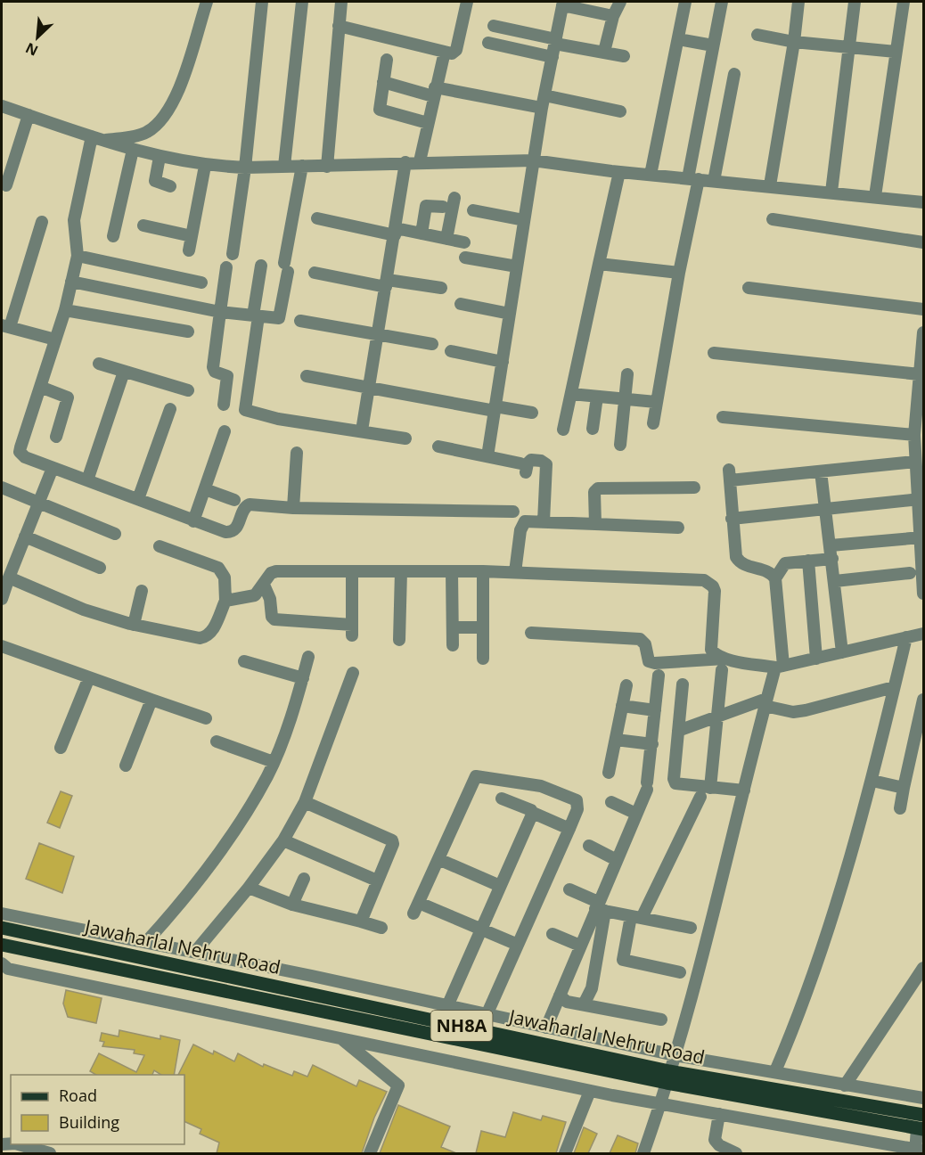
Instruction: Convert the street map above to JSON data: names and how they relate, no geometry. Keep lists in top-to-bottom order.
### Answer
{
  "streets": {
    "main road": ["Jawaharlal Nehru Road", "NH8A"]
  },
  "legend": ["Road", "Building"],
  "north": "bottom left"
}
